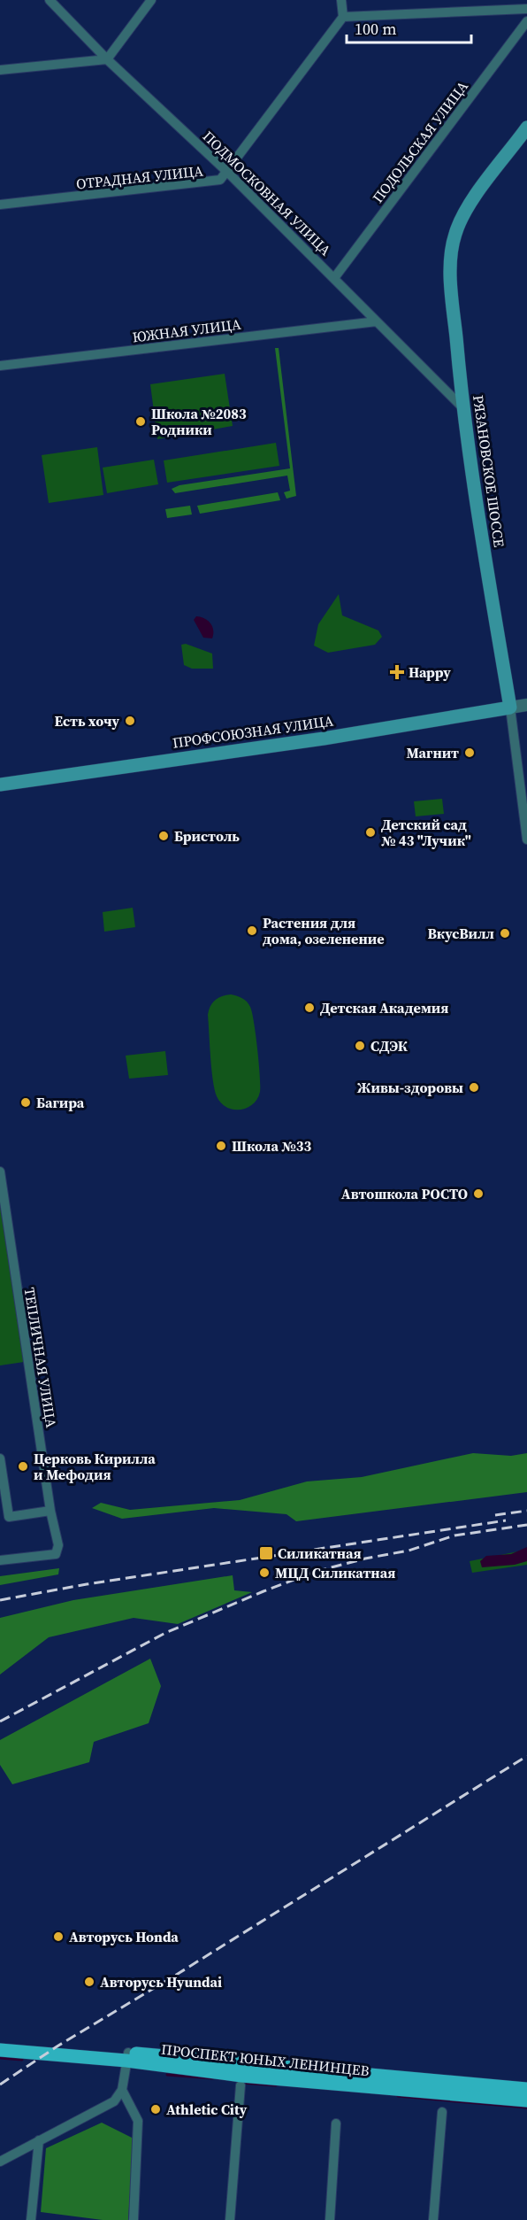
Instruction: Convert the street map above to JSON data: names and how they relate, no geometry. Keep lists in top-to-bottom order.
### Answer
{
  "streets": {
    "main road": ["РЯЗАНОВСКОЕ ШОССЕ", "ПРОФСОЮЗНАЯ УЛИЦА", "ПРОСПЕКТ ЮНЫХ ЛЕНИНЦЕВ"],
    "street": [
      "ПОДОЛЬСКАЯ УЛИЦА",
      "ОТРАДНАЯ УЛИЦА",
      "ПОДМОСКОВНАЯ УЛИЦА",
      "ЮЖНАЯ УЛИЦА",
      "ТЕПЛИЧНАЯ УЛИЦА"
    ]
  },
  "crossings": [
    ["ПОДОЛЬСКАЯ УЛИЦА", "ПОДМОСКОВНАЯ УЛИЦА"],
    ["ОТРАДНАЯ УЛИЦА", "ПОДМОСКОВНАЯ УЛИЦА"],
    ["ПОДМОСКОВНАЯ УЛИЦА", "ЮЖНАЯ УЛИЦА"],
    ["ПОДМОСКОВНАЯ УЛИЦА", "РЯЗАНОВСКОЕ ШОССЕ"],
    ["РЯЗАНОВСКОЕ ШОССЕ", "ПРОФСОЮЗНАЯ УЛИЦА"]
  ],
  "places": {
    "other": [
      "Школа №2083 Родники",
      "Есть хочу",
      "Магнит",
      "Детский сад № 43 \"Лучик\"",
      "Бристоль",
      "Растения для дома, озеленение",
      "ВкусВилл",
      "Детская Академия",
      "СДЭК",
      "Живы-здоровы",
      "Багира",
      "Школа №33",
      "Автошкола РОСТО",
      "Церковь Кирилла и Мефодия",
      "МЦД Силикатная",
      "Авторусь Honda",
      "Авторусь Hyundai",
      "Athletic City"
    ],
    "health": ["Happy"],
    "transit": ["Силикатная"]
  },
  "scale_bar": "100 m"
}
